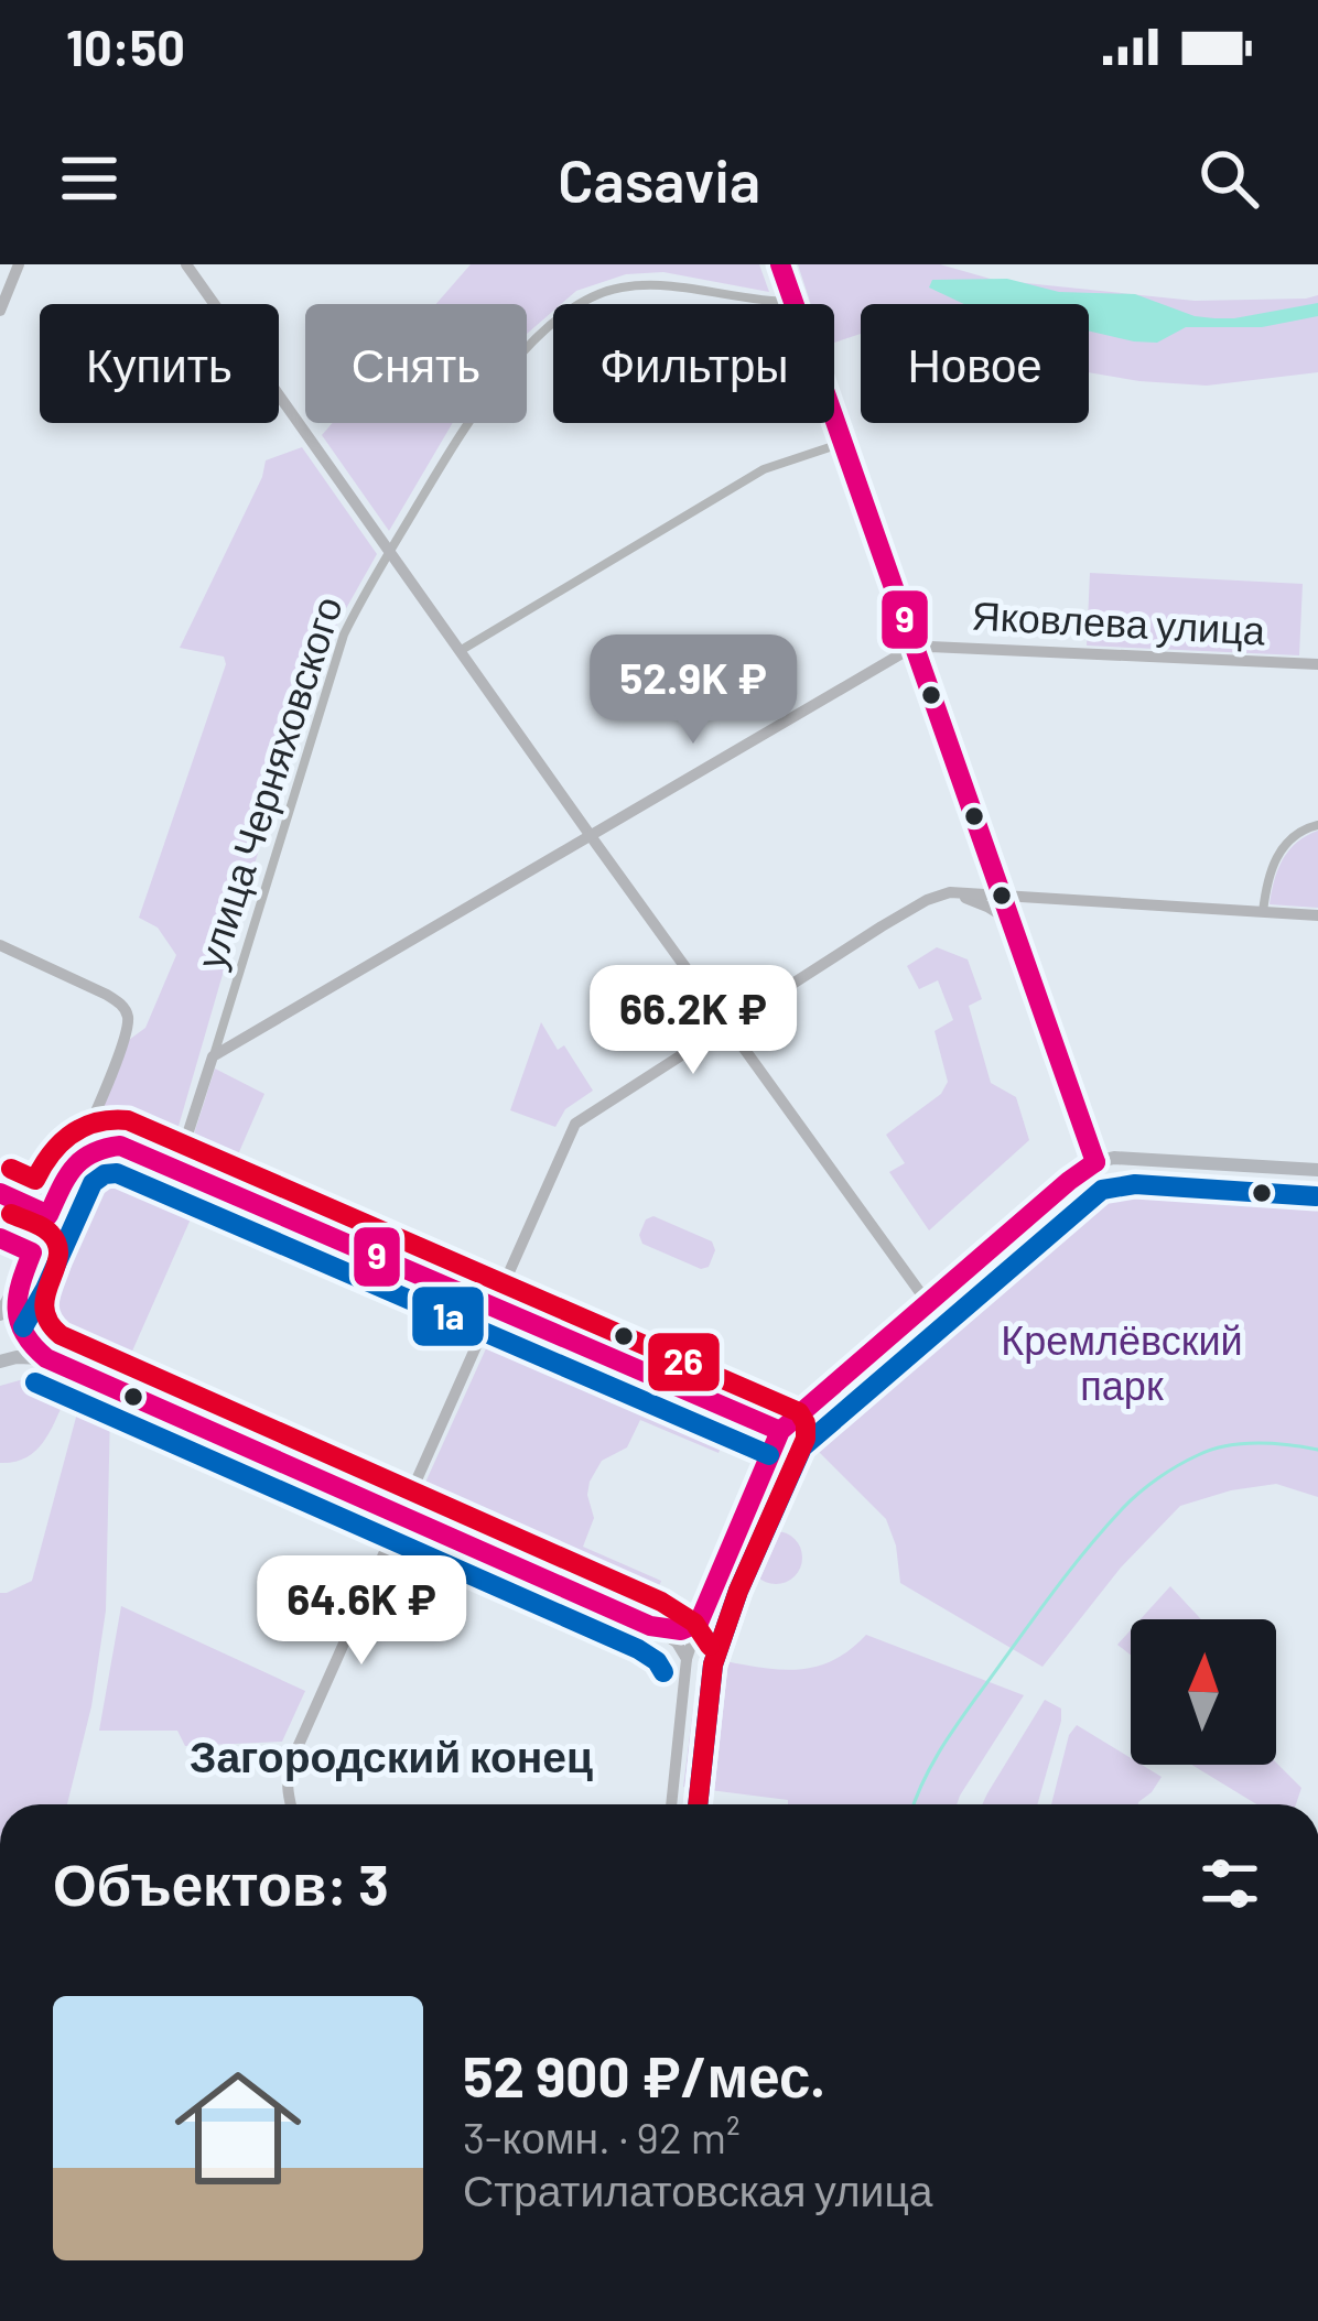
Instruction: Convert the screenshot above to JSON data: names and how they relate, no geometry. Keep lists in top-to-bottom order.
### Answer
{
  "streets": {
    "street": ["Яковлева улица", "улица Черняховского"]
  },
  "districts": ["Загородский конец"],
  "parks": ["Кремлёвский парк"],
  "lines": ["transit line 9", "transit line 26", "transit line 1a"],
  "north": "top",
  "page": {
    "status": "10:50",
    "header": "Casavia",
    "chip": [
      "Купить",
      "Снять",
      "Фильтры",
      "Новое"
    ],
    "price": ["52.9K ₽", "66.2K ₽", "64.6K ₽"],
    "heading": "Объектов: 3",
    "list": [
      {
        "name": "52 900 ₽/мес.",
        "note": "3-комн. · 92 m² · Стратилатовская улица"
      }
    ]
  }
}
